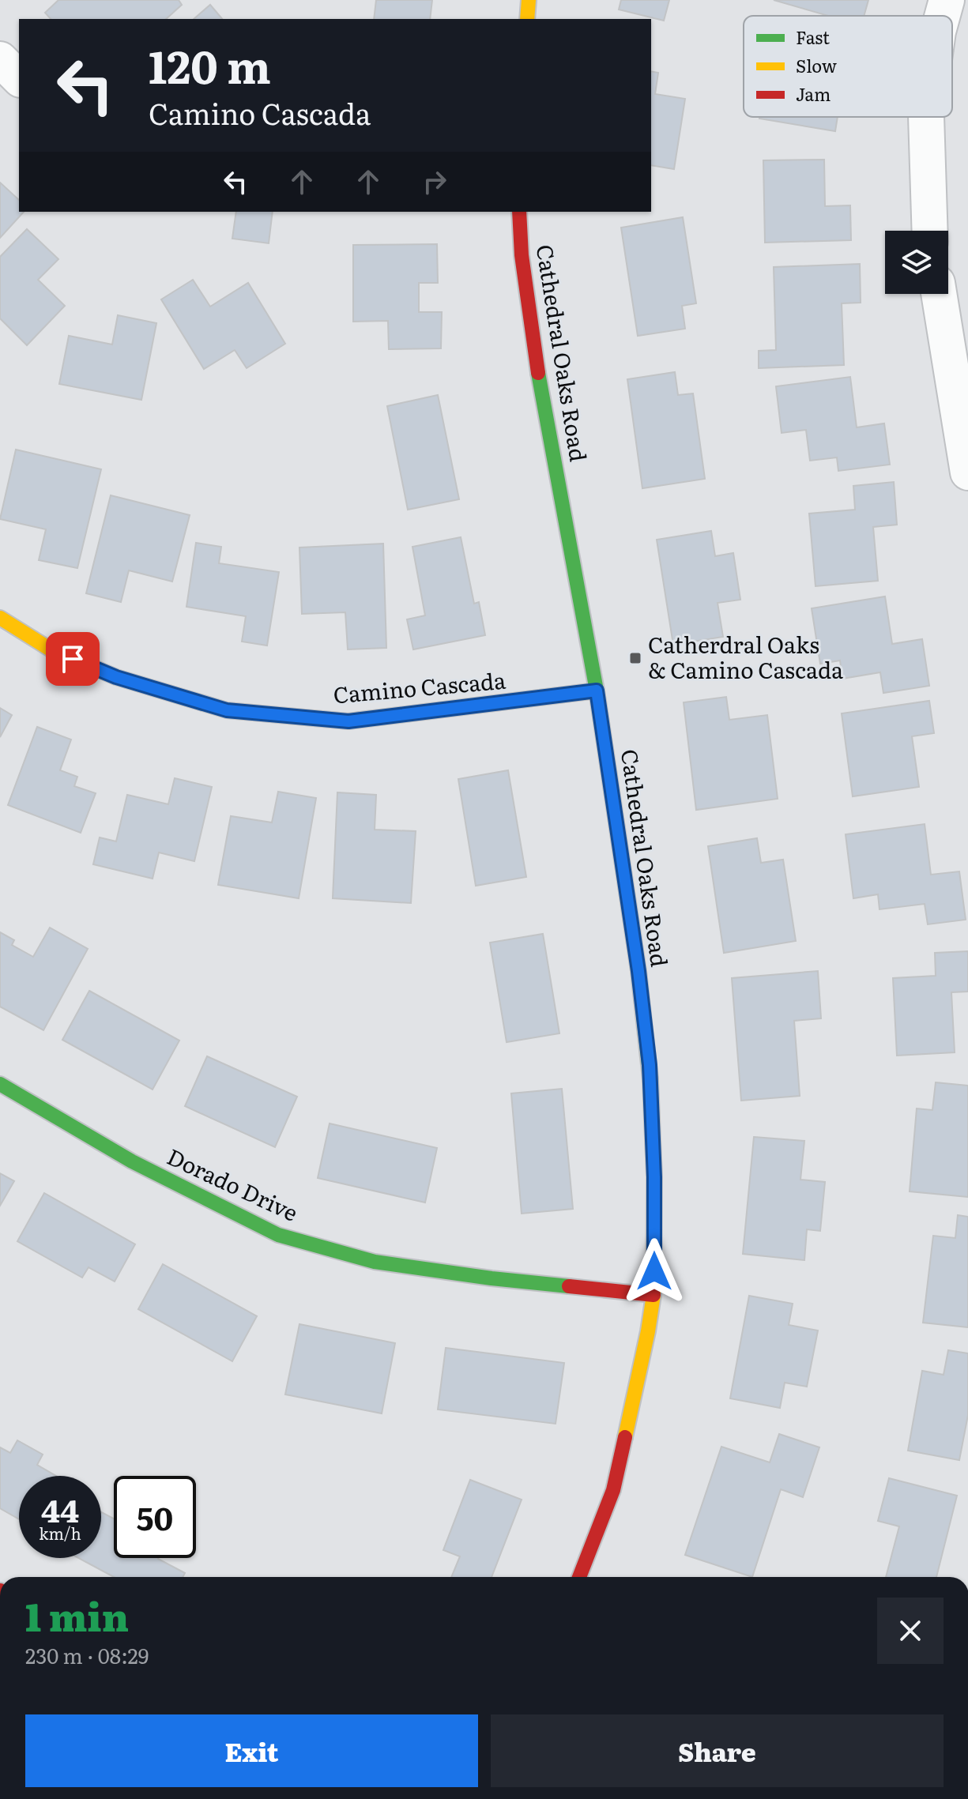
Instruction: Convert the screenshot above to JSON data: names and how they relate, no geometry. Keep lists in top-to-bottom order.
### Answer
{
  "streets": {
    "main road": ["Cathedral Oaks Road", "Camino Cascada", "Dorado Drive"]
  },
  "crossings": [
    ["Cathedral Oaks Road", "Camino Cascada"],
    ["Cathedral Oaks Road", "Dorado Drive"]
  ],
  "places": {
    "transit": ["Catherdral Oaks & Camino Cascada"]
  },
  "legend": ["Fast", "Slow", "Jam"],
  "page": {
    "turn": ["120 m", "Camino Cascada"],
    "speed": "44 km/h",
    "limit": "50",
    "heading": ["1 min", "230 m · 08:29"],
    "buttons": ["Exit", "Share"]
  }
}
